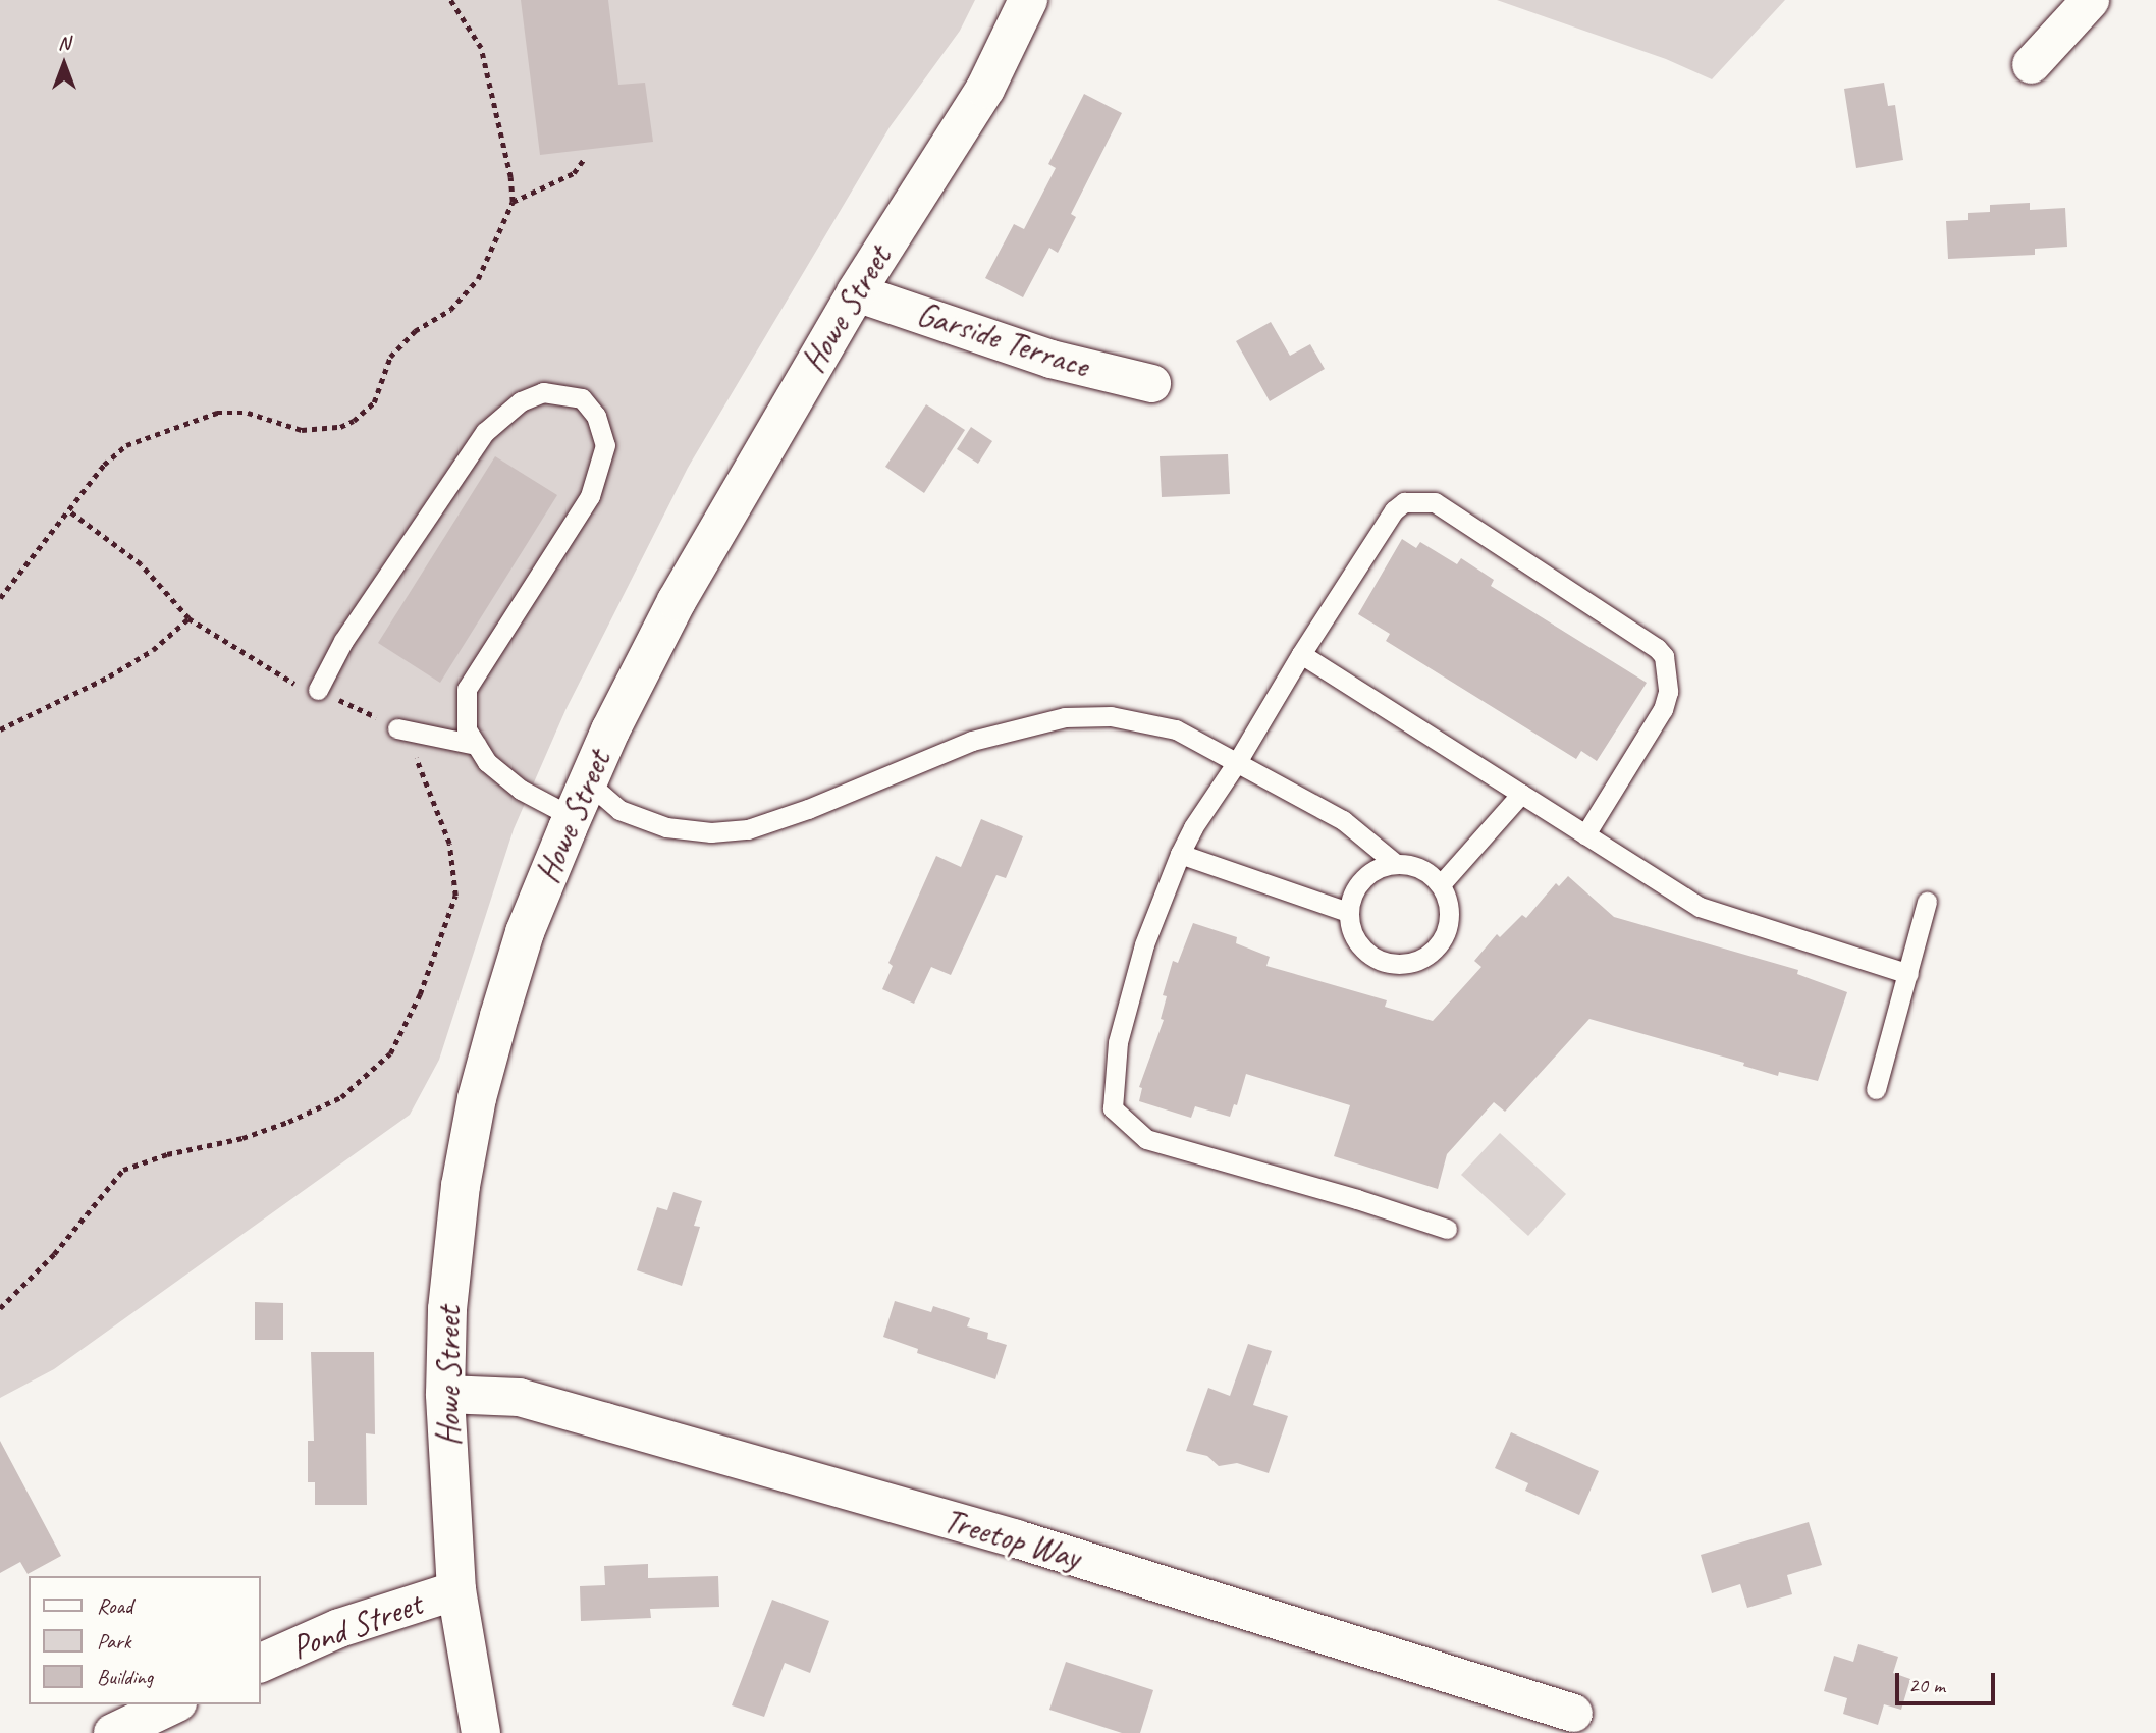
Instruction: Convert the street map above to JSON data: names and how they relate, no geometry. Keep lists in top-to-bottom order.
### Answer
{
  "streets": {
    "main road": ["Howe Street", "Pond Street"],
    "street": ["Garside Terrace", "Treetop Way"]
  },
  "crossings": [
    ["Howe Street", "Garside Terrace"],
    ["Howe Street", "Treetop Way"],
    ["Howe Street", "Pond Street"]
  ],
  "legend": ["Road", "Park", "Building"],
  "scale_bar": "20 m",
  "north": "top"
}
